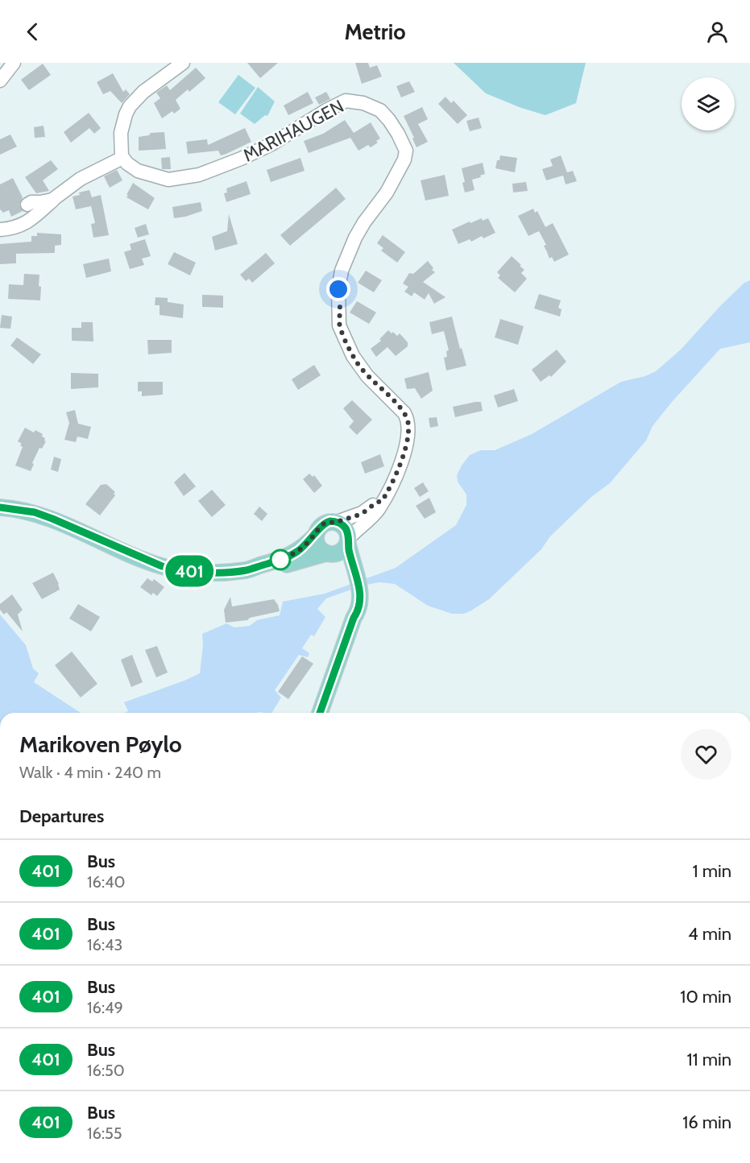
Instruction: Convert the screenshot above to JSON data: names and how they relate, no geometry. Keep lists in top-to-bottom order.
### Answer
{
  "streets": {
    "street": ["MARIHAUGEN"]
  },
  "lines": ["bus line 401"],
  "page": {
    "header": "Metrio",
    "on_map": "401",
    "heading": [
      ["Marikoven Pøylo", "Walk · 4 min · 240 m"],
      "Departures"
    ],
    "list": [
      {
        "mark": "401",
        "name": "Bus",
        "note": "16:40",
        "value": "1 min"
      },
      {
        "mark": "401",
        "name": "Bus",
        "note": "16:43",
        "value": "4 min"
      },
      {
        "mark": "401",
        "name": "Bus",
        "note": "16:49",
        "value": "10 min"
      },
      {
        "mark": "401",
        "name": "Bus",
        "note": "16:50",
        "value": "11 min"
      },
      {
        "mark": "401",
        "name": "Bus",
        "note": "16:55",
        "value": "16 min"
      }
    ]
  }
}
